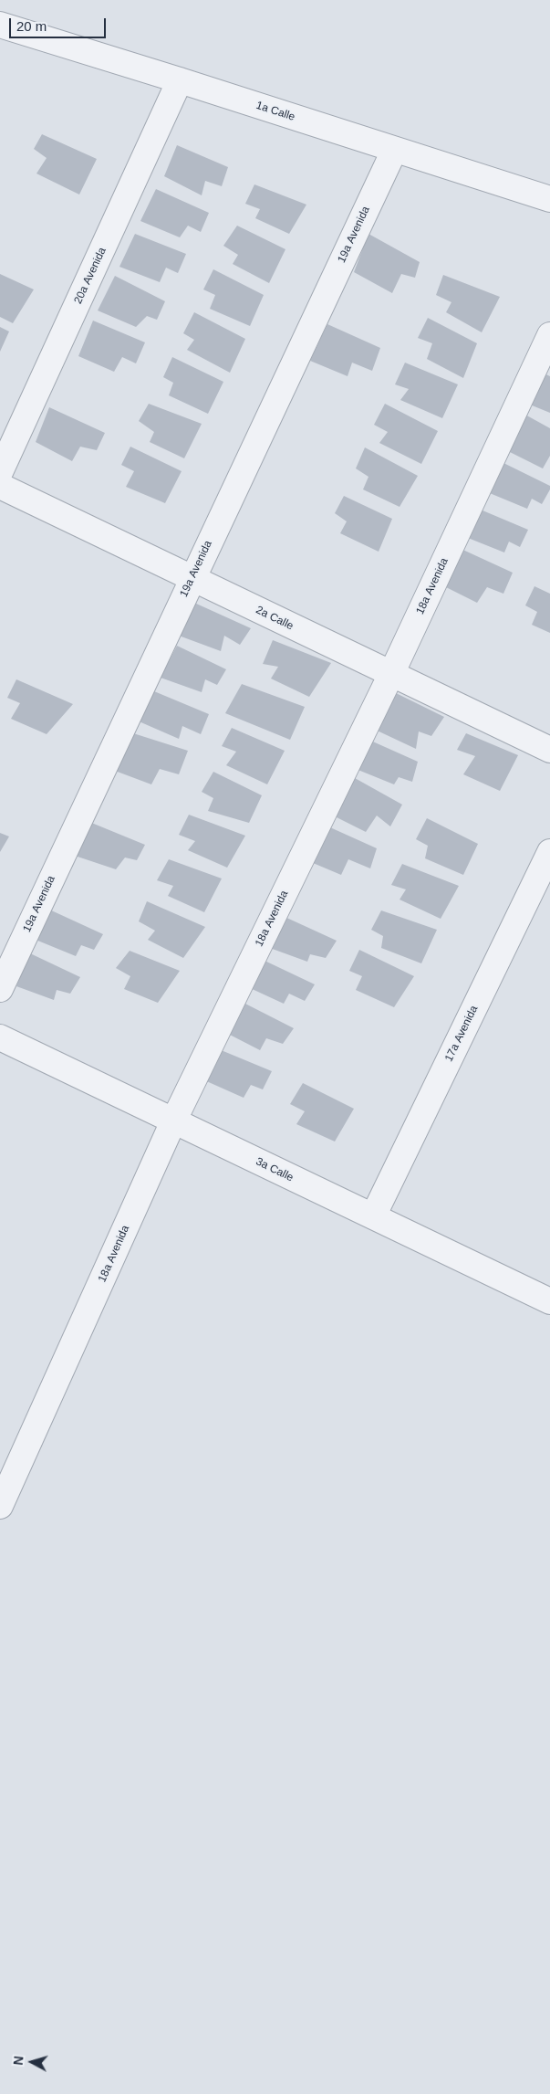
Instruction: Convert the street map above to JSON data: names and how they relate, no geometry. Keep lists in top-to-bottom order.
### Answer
{
  "streets": {
    "street": [
      "1a Calle",
      "19a Avenida",
      "20a Avenida",
      "18a Avenida",
      "2a Calle",
      "17a Avenida",
      "3a Calle"
    ]
  },
  "crossings": [
    ["1a Calle", "19a Avenida"],
    ["1a Calle", "20a Avenida"],
    ["19a Avenida", "2a Calle"],
    ["18a Avenida", "2a Calle"],
    ["18a Avenida", "3a Calle"],
    ["17a Avenida", "3a Calle"]
  ],
  "scale_bar": "20 m",
  "north": "left"
}
